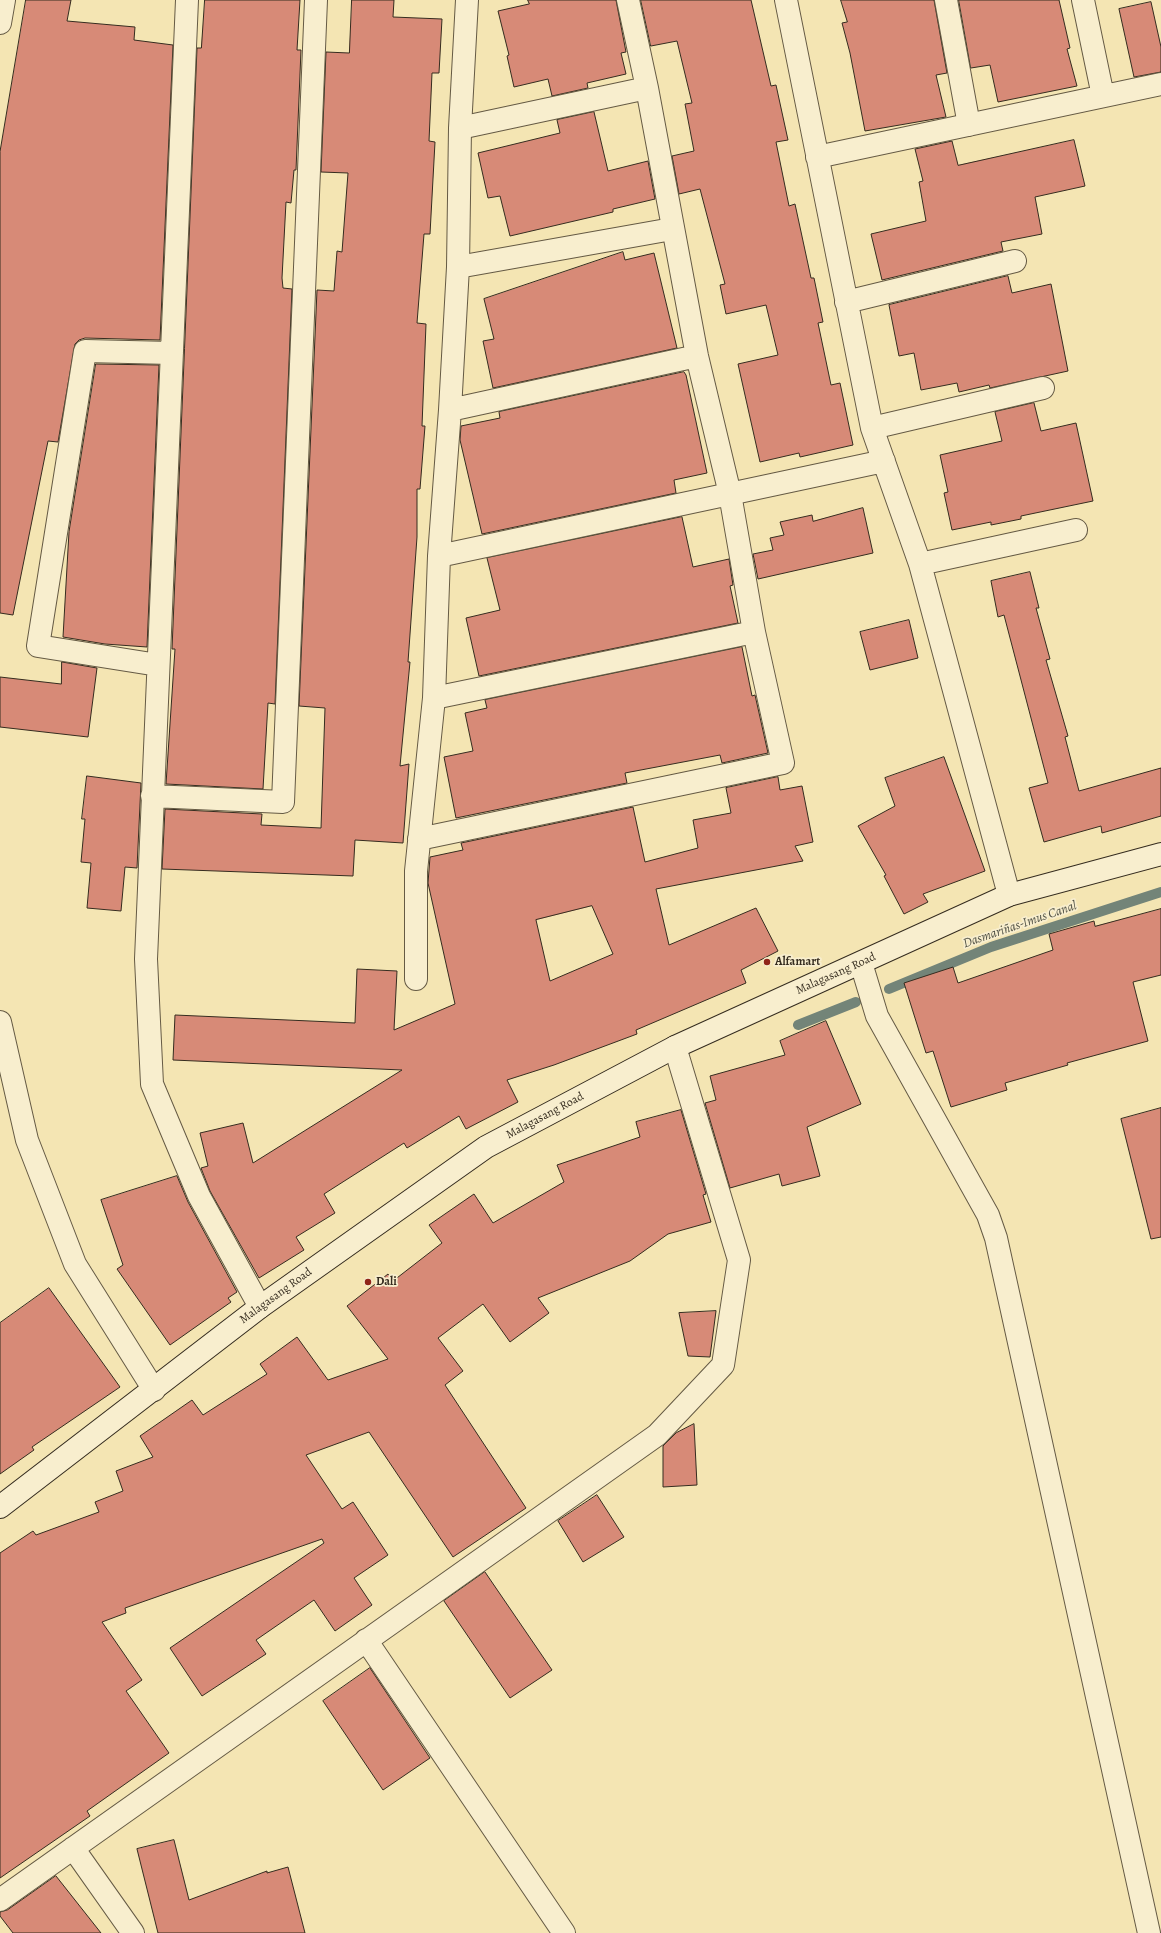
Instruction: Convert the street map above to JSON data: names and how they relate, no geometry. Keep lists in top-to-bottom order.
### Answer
{
  "streets": {
    "street": ["Malagasang Road"]
  },
  "water": ["Dasmariñas-Imus Canal"],
  "places": ["Alfamart", "Dali"]
}
